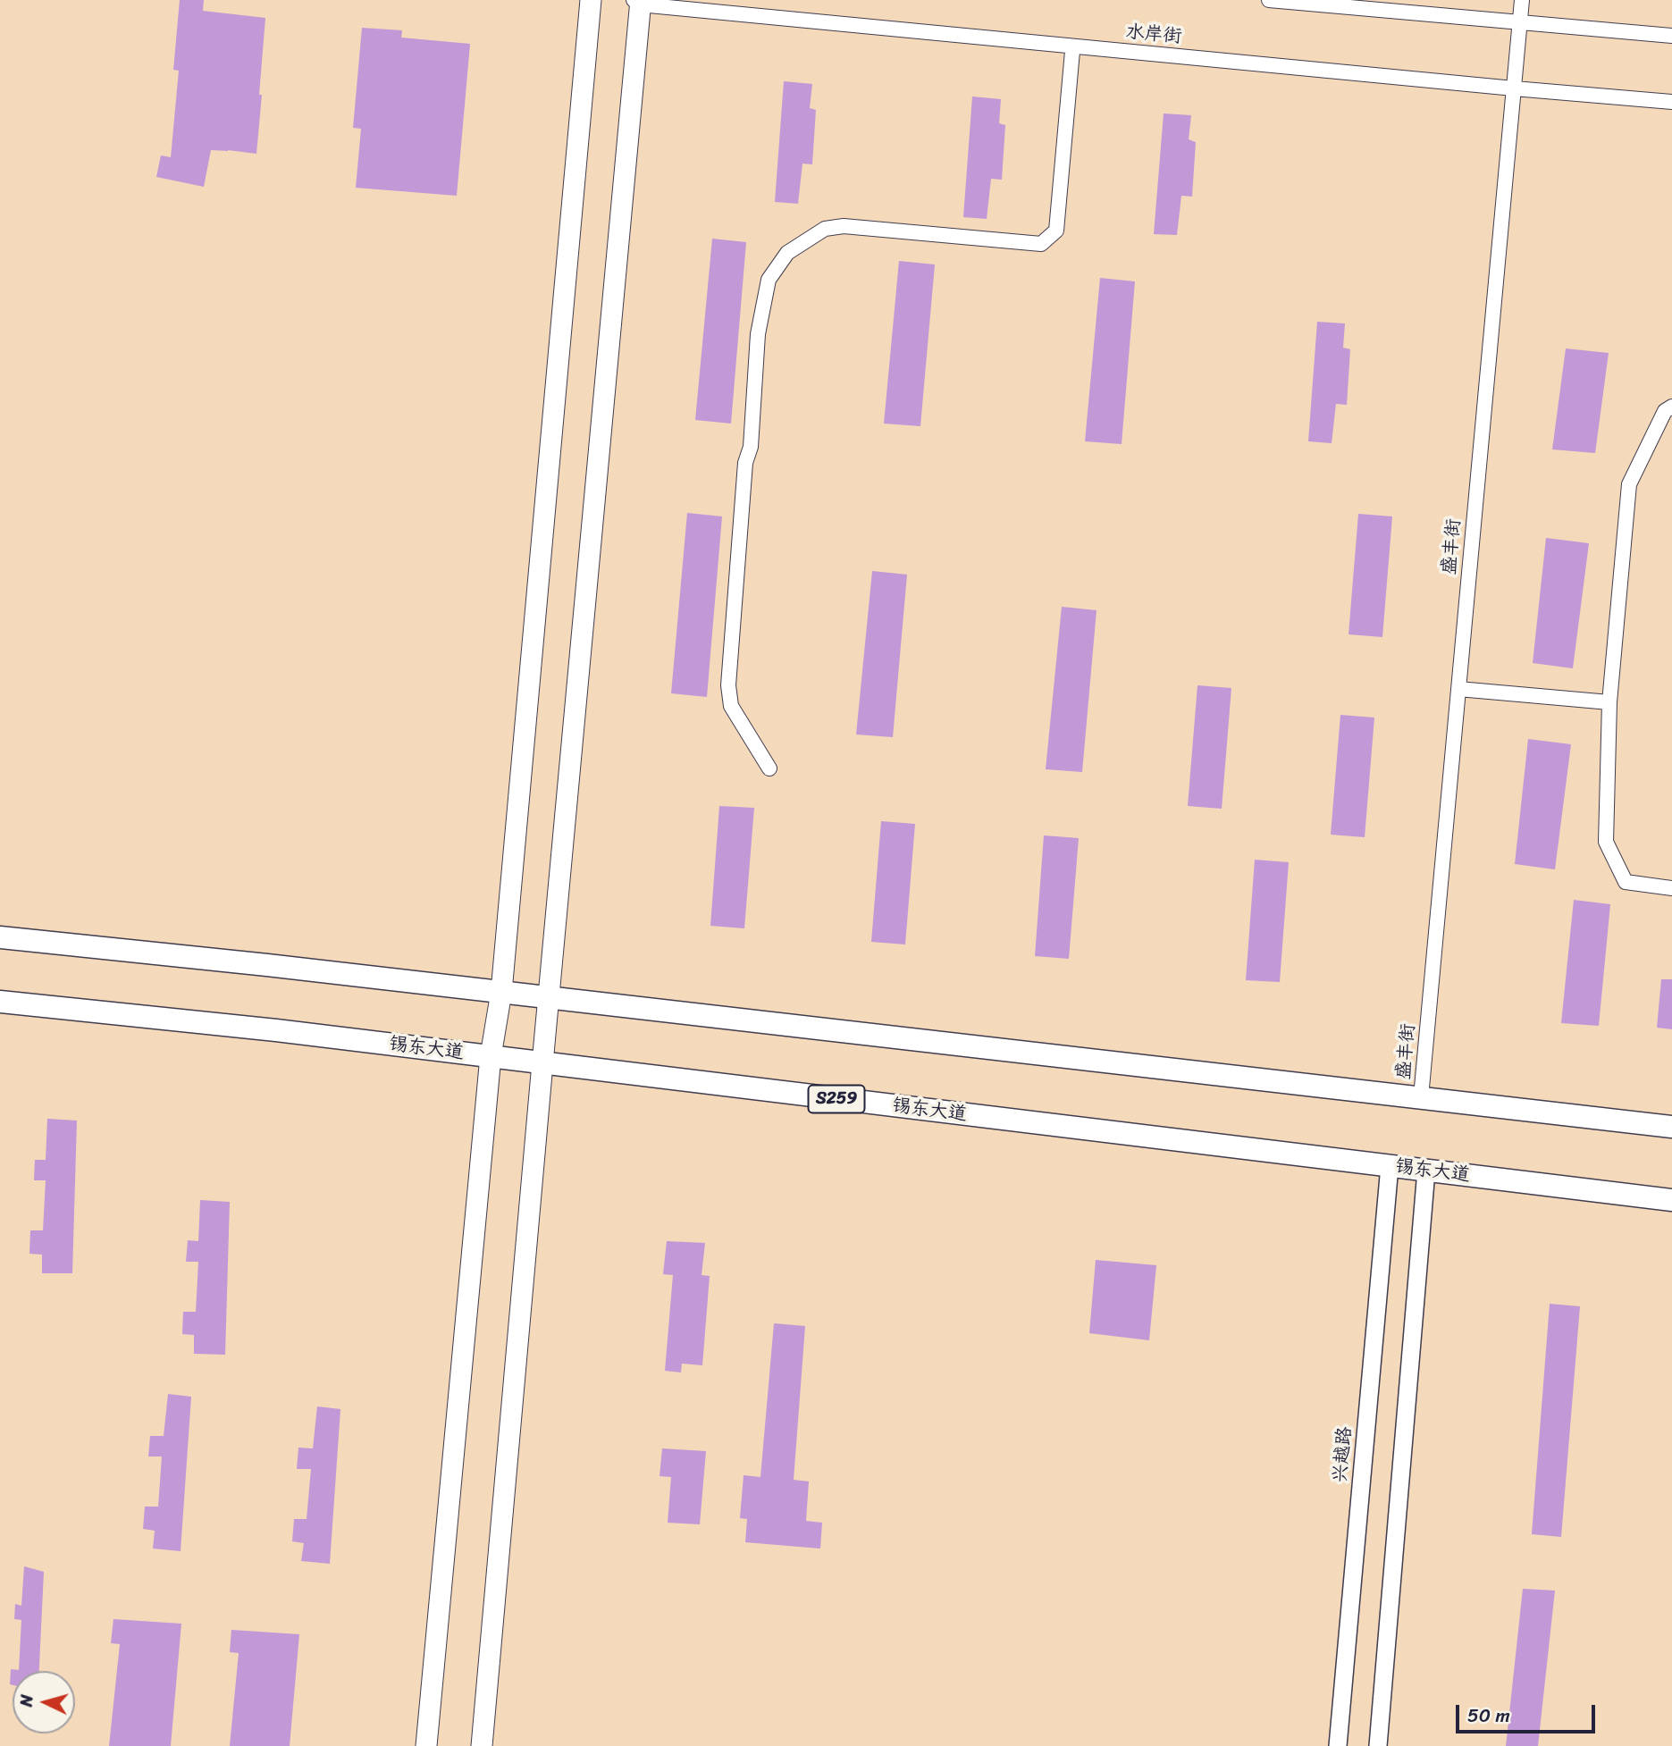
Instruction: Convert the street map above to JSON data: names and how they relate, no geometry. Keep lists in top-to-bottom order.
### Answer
{
  "streets": {
    "main road": ["锡东大道", "S259"],
    "street": ["水岸街", "盛丰街", "兴越路"]
  },
  "crossings": [
    ["水岸街", "盛丰街"],
    ["锡东大道", "兴越路"]
  ],
  "scale_bar": "50 m",
  "north": "left"
}
